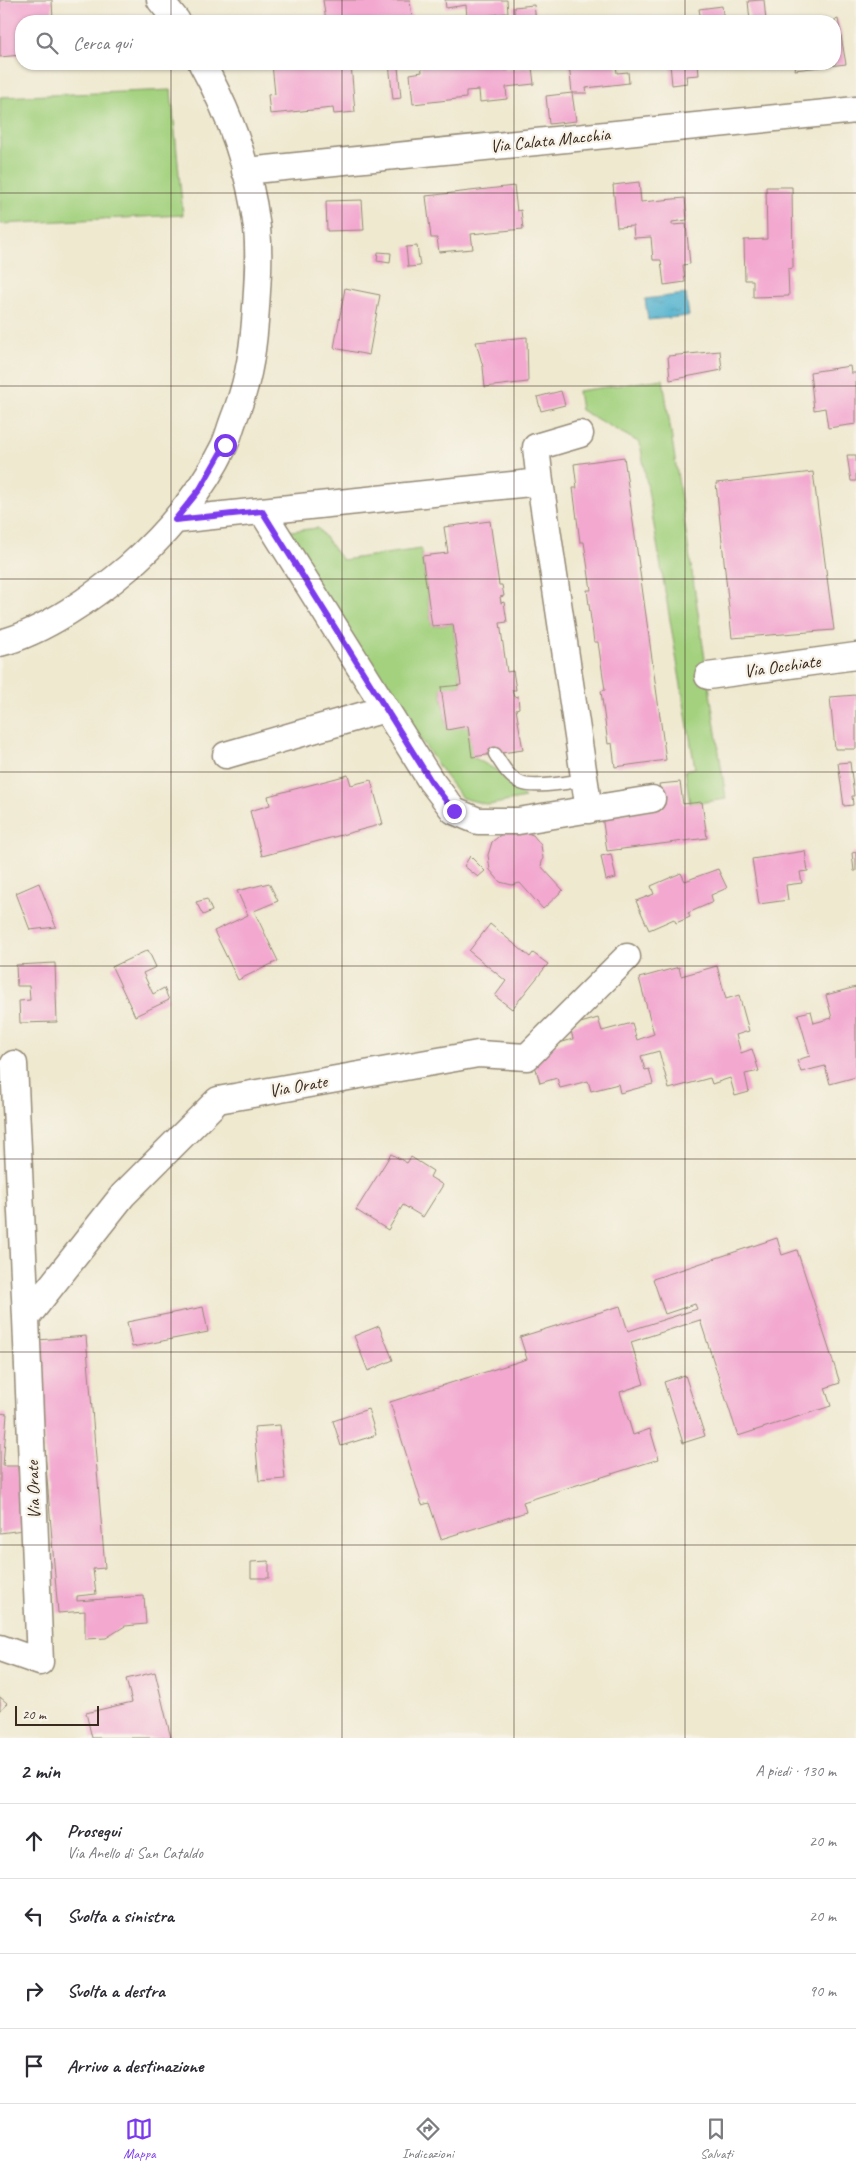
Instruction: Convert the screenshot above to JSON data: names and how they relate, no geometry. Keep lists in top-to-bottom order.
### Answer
{
  "streets": {
    "street": ["Via Calata Macchia", "Via Occhiate", "Via Orate"]
  },
  "scale_bar": "20 m",
  "page": {
    "search": "Cerca qui",
    "scale": "20 m",
    "heading": ["2 min", "A piedi · 130 m"],
    "list": [
      ["Prosegui", "Via Anello di San Cataldo", "20 m"],
      ["Svolta a sinistra", "20 m"],
      ["Svolta a destra", "90 m"],
      "Arrivo a destinazione"
    ],
    "nav": ["Mappa", "Indicazioni", "Salvati"]
  }
}
